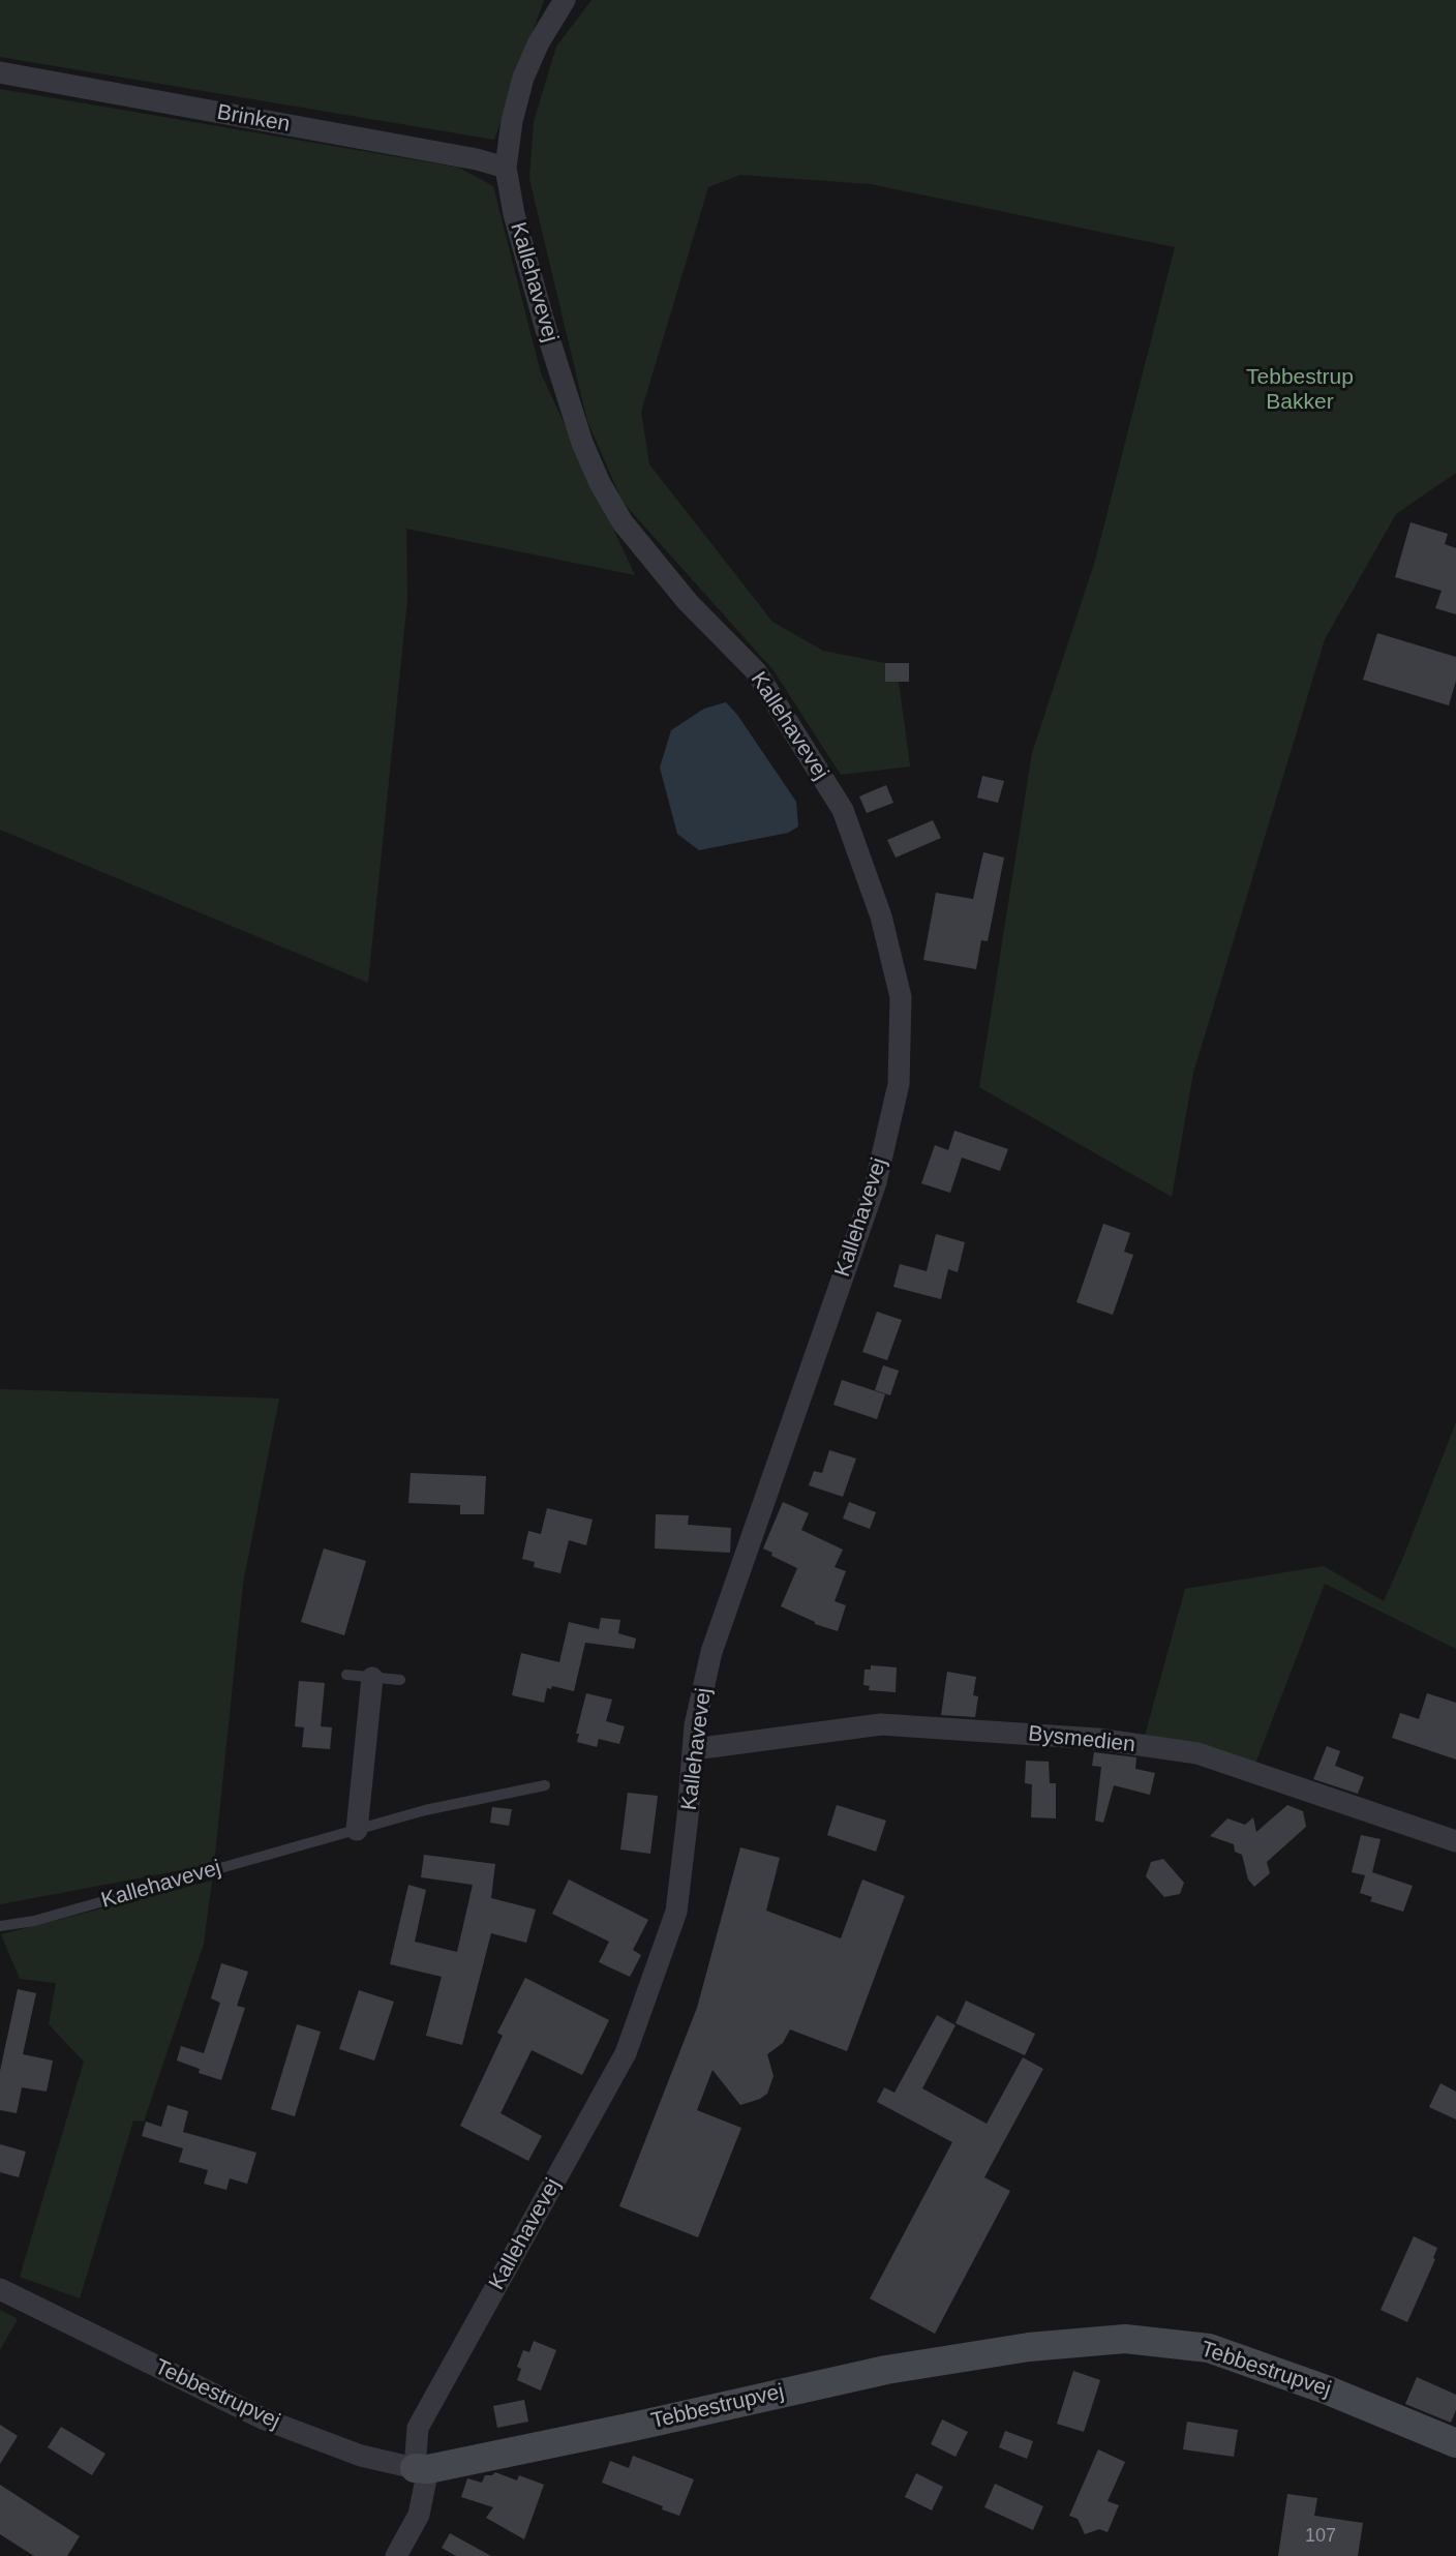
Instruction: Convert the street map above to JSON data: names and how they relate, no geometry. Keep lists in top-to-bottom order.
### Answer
{
  "streets": {
    "street": [
      "Brinken",
      "Kallehavevej",
      "Bysmedien",
      "Tebbestrupvej"
    ]
  },
  "crossings": [
    ["Brinken", "Kallehavevej"],
    ["Kallehavevej", "Bysmedien"],
    ["Kallehavevej", "Tebbestrupvej"]
  ],
  "parks": ["Tebbestrup Bakker"],
  "house_numbers": ["107"]
}
